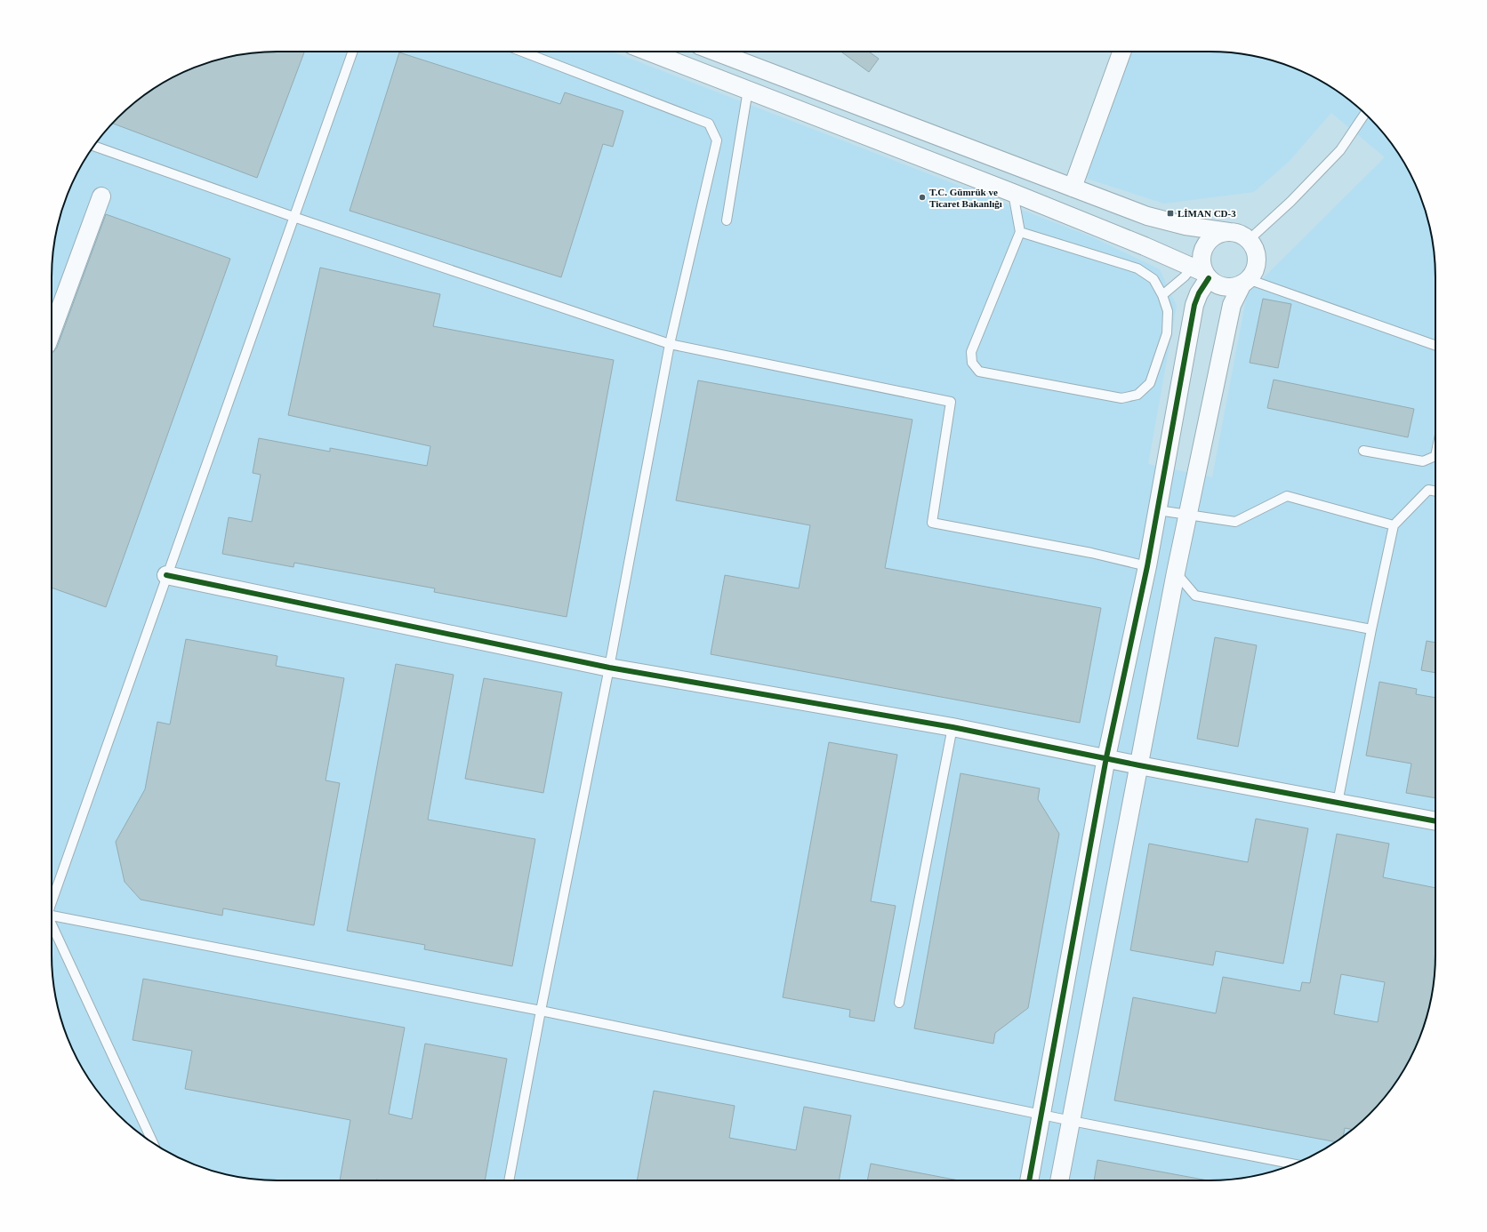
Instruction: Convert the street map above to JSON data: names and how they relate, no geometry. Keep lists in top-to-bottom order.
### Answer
{
  "places": {
    "other": ["T.C. Gümrük ve Ticaret Bakanlığı"],
    "transit": ["LİMAN CD-3"]
  }
}
